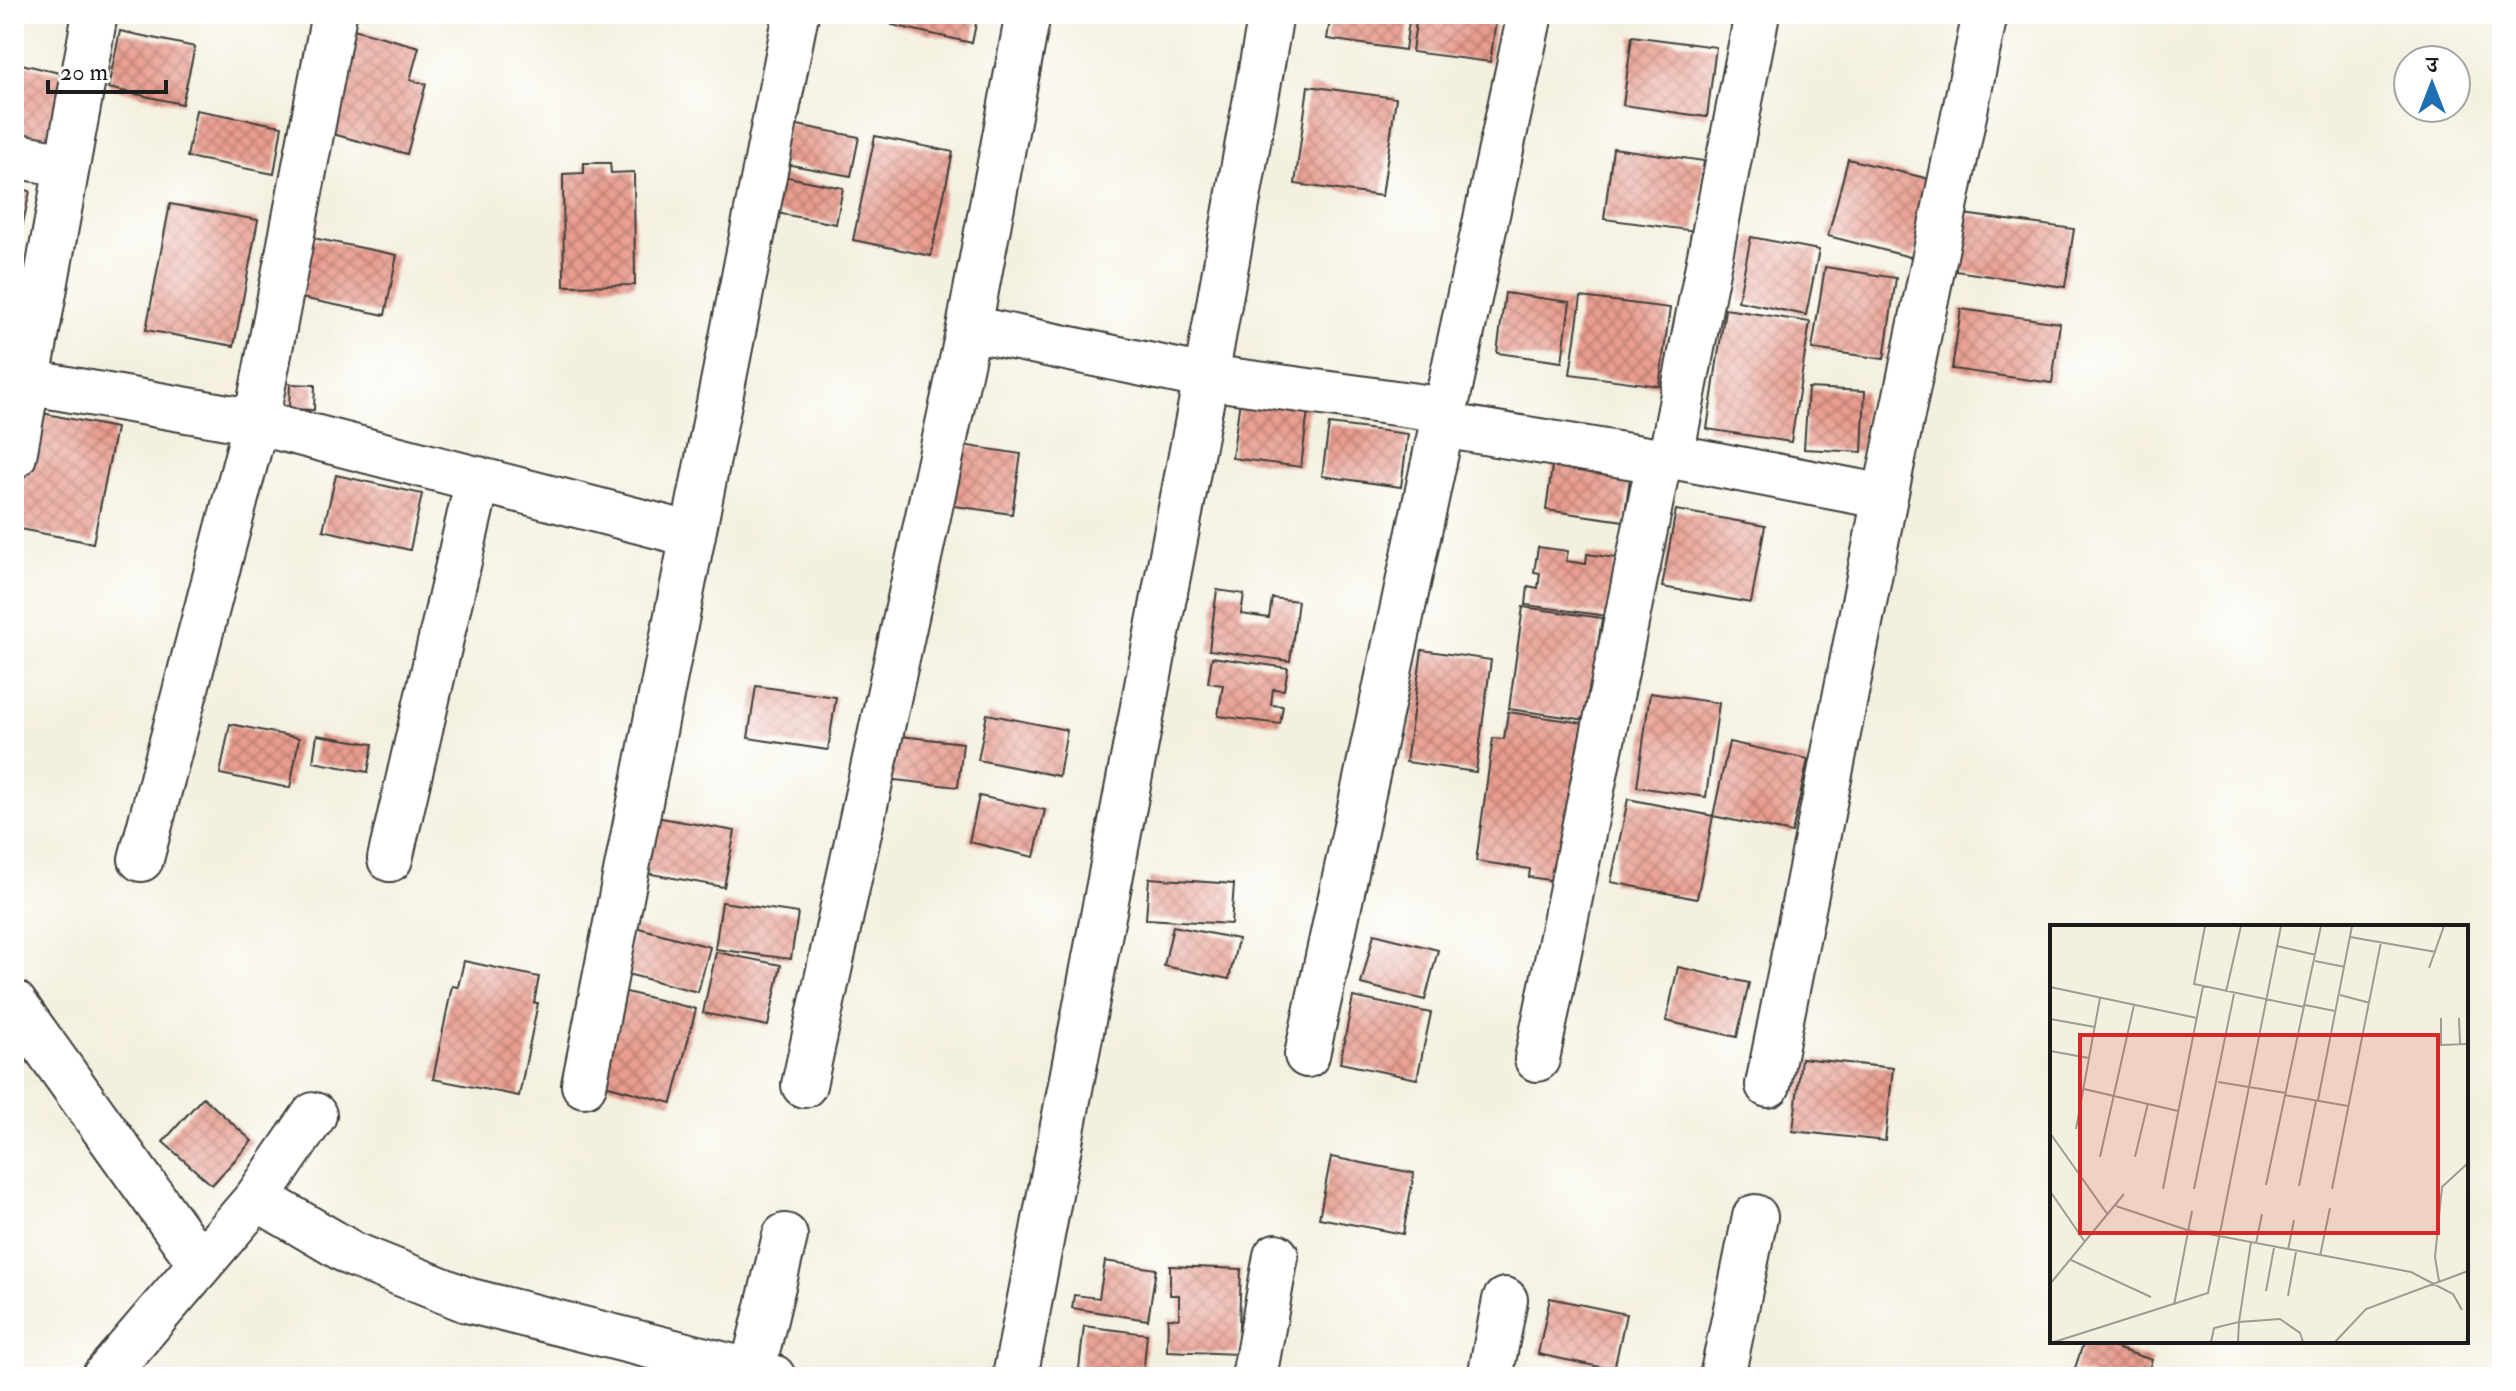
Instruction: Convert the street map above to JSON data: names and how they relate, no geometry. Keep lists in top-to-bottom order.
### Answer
{
  "scale_bar": "20 m",
  "north": "top"
}
